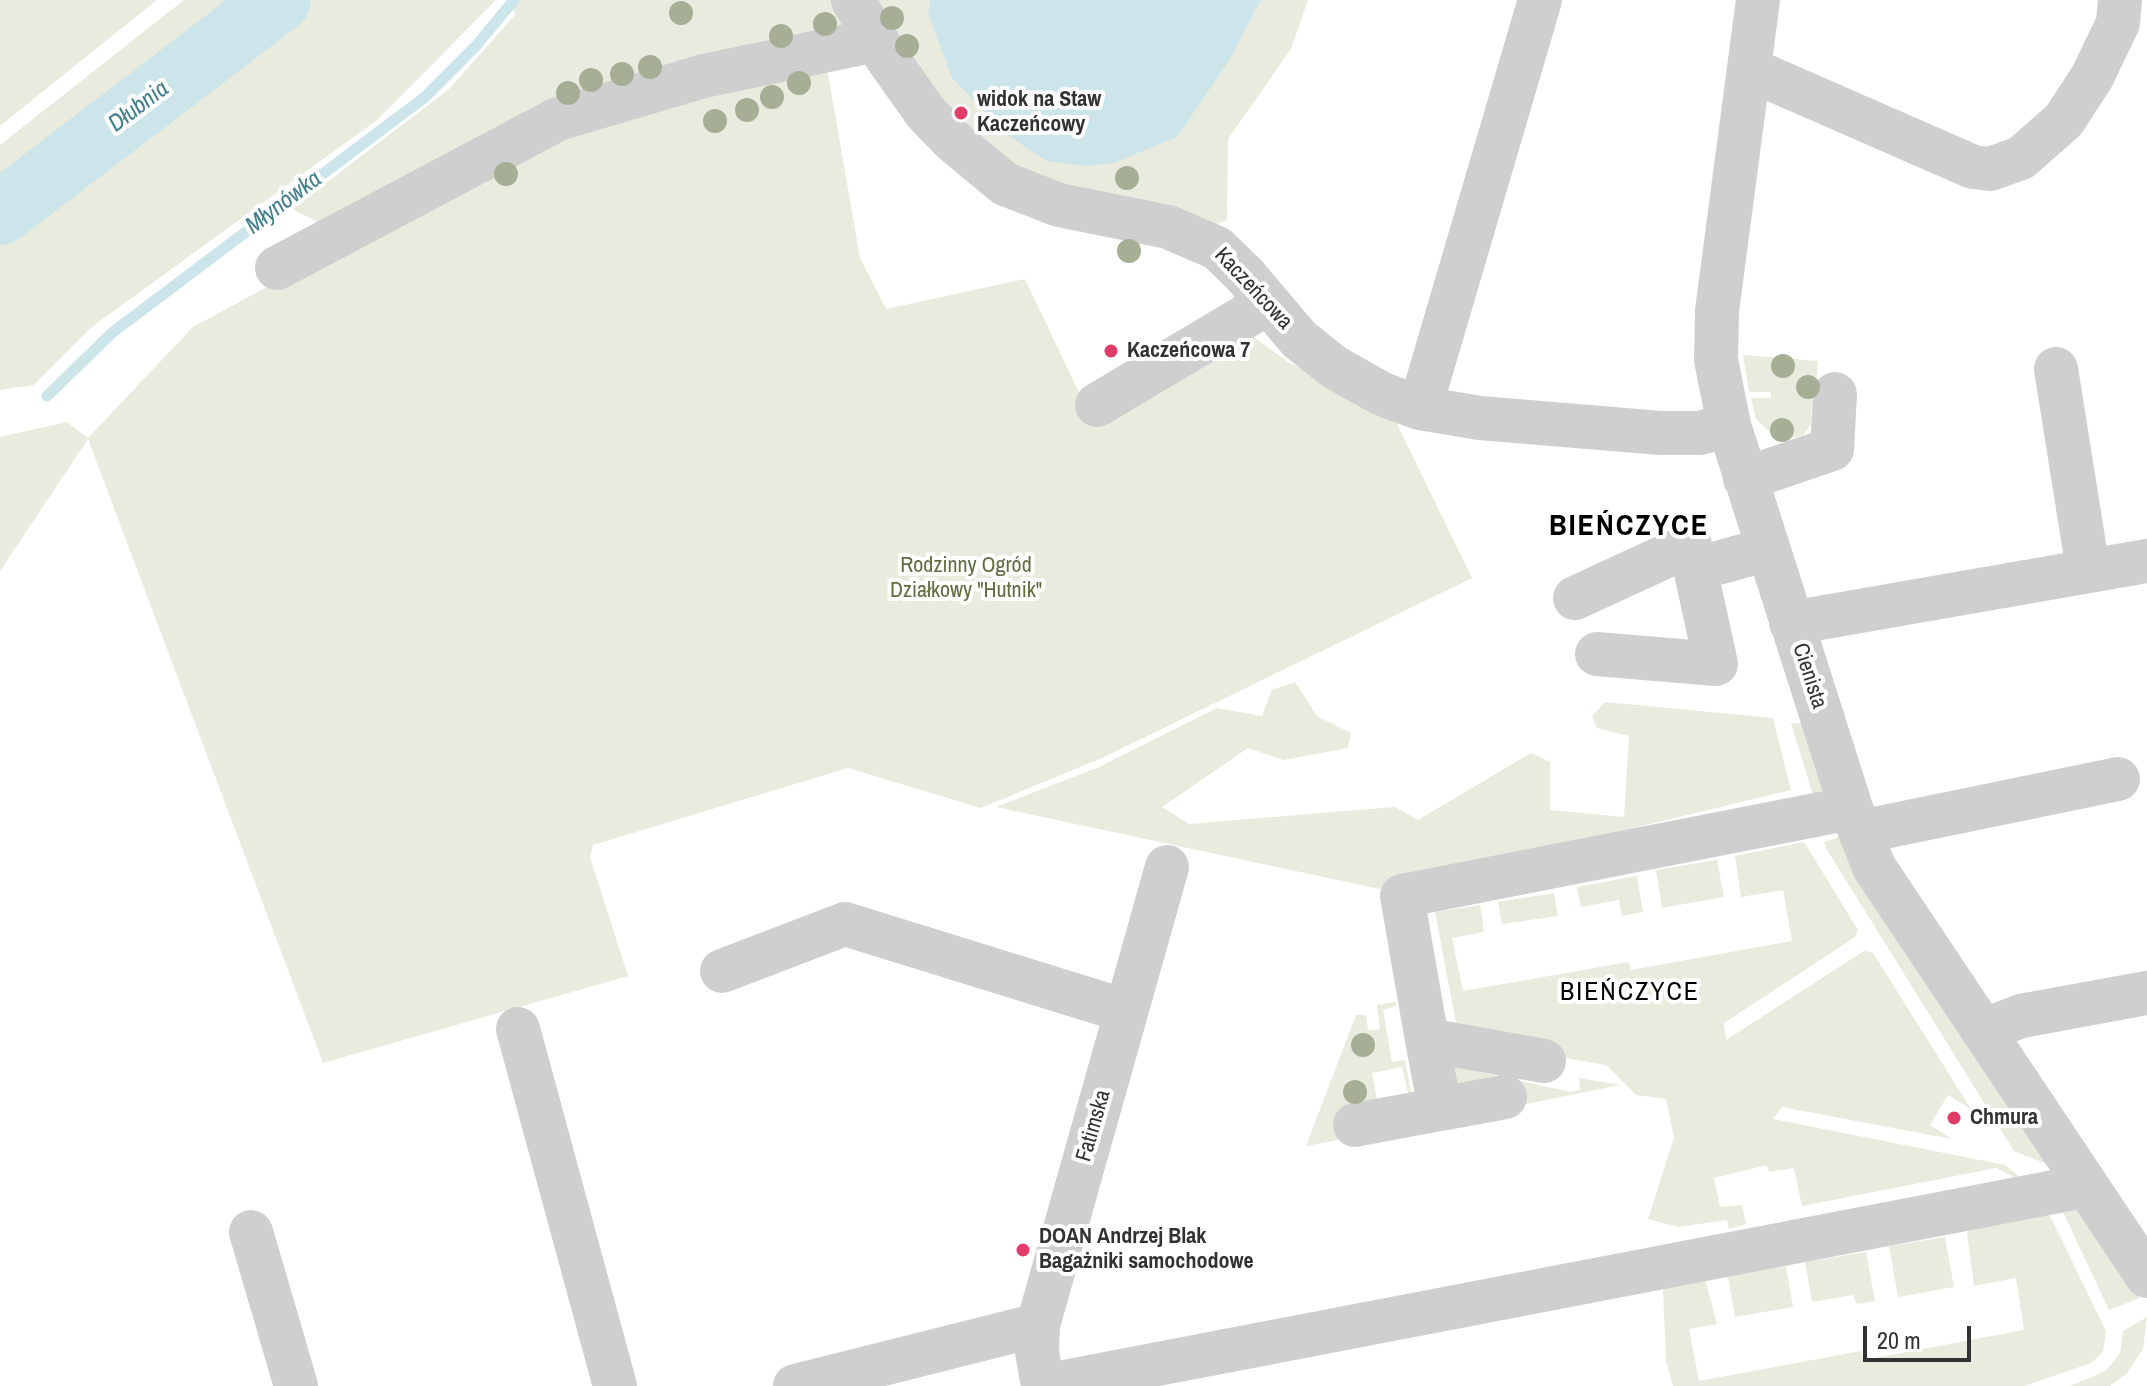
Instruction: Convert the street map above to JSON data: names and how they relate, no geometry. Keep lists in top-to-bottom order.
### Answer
{
  "streets": {
    "street": ["Kaczeńcowa", "Cienista", "Fatimska"]
  },
  "crossings": [
    ["Kaczeńcowa", "Cienista"]
  ],
  "districts": ["BIEŃCZYCE", "BIEŃCZYCE"],
  "water": ["Dłubnia", "Młynówka"],
  "parks": ["Rodzinny Ogród Działkowy \"Hutnik\""],
  "places": [
    "widok na Staw Kaczeńcowy",
    "Kaczeńcowa 7",
    "Chmura",
    "DOAN Andrzej Blak Bagażniki samochodowe"
  ],
  "scale_bar": "20 m"
}
